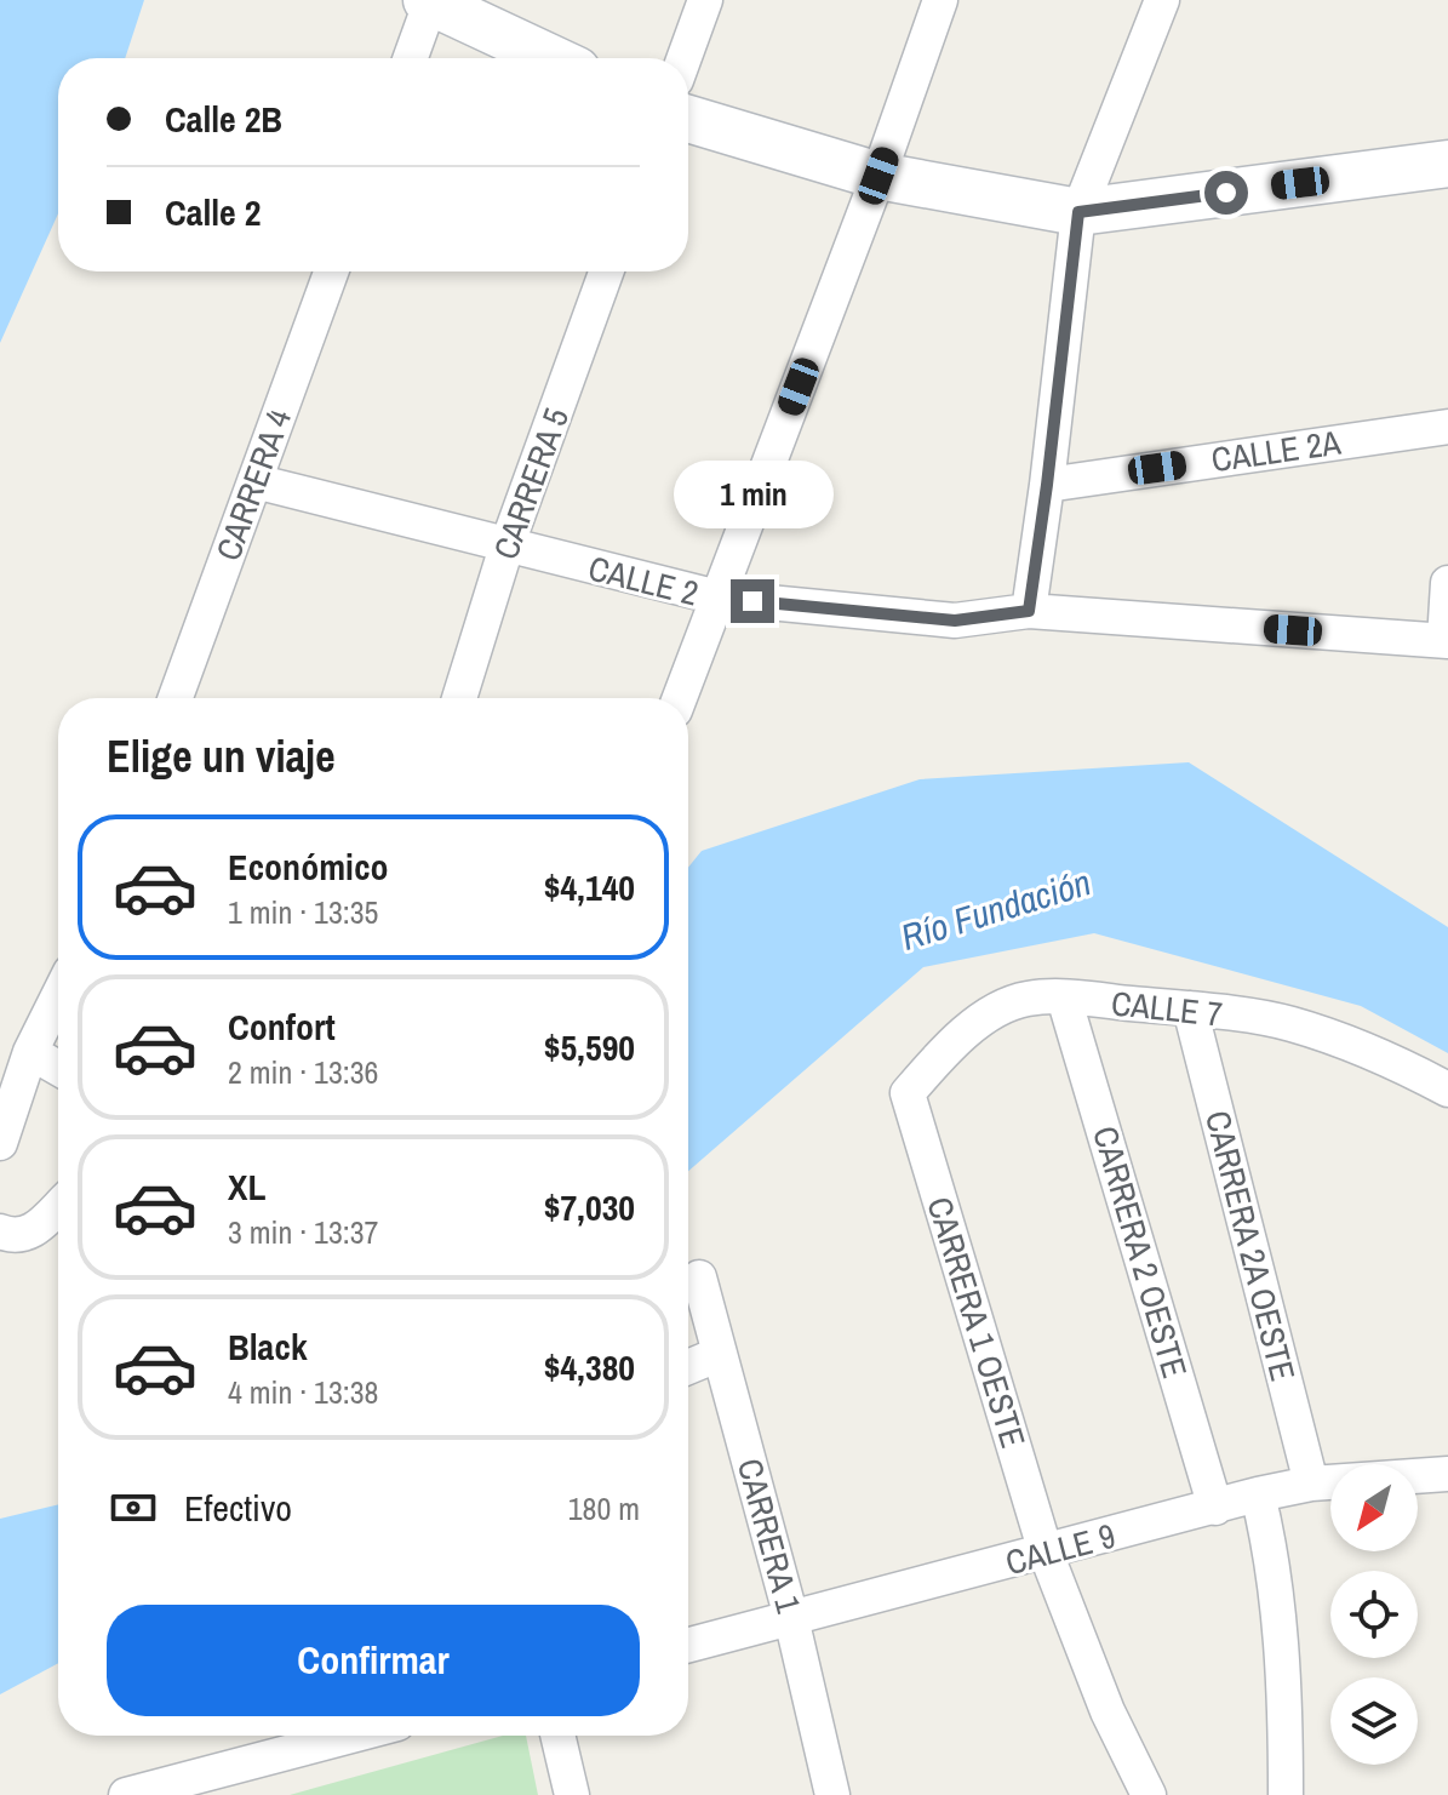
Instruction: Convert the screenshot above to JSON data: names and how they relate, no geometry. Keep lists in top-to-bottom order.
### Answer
{
  "streets": {
    "street": [
      "CALLE 2A",
      "CARRERA 5",
      "CARRERA 4",
      "CALLE 2",
      "CALLE 7",
      "CARRERA 2A OESTE",
      "CARRERA 2 OESTE",
      "CARRERA 1 OESTE",
      "CARRERA 1",
      "CALLE 9"
    ]
  },
  "crossings": [
    ["CARRERA 5", "CALLE 2"],
    ["CARRERA 4", "CALLE 2"],
    ["CALLE 7", "CARRERA 2A OESTE"],
    ["CALLE 7", "CARRERA 2 OESTE"],
    ["CALLE 7", "CARRERA 1 OESTE"],
    ["CARRERA 2A OESTE", "CALLE 9"],
    ["CARRERA 2 OESTE", "CALLE 9"],
    ["CARRERA 1 OESTE", "CALLE 9"],
    ["CARRERA 1", "CALLE 9"]
  ],
  "water": ["Río Fundación"],
  "north": "bottom left",
  "page": {
    "banner": ["Calle 2B", "Calle 2"],
    "bubble": "1 min",
    "heading": "Elige un viaje",
    "list": [
      {
        "name": "Económico",
        "note": "1 min · 13:35",
        "value": "$4,140"
      },
      {
        "name": "Confort",
        "note": "2 min · 13:36",
        "value": "$5,590"
      },
      {
        "name": "XL",
        "note": "3 min · 13:37",
        "value": "$7,030"
      },
      {
        "name": "Black",
        "note": "4 min · 13:38",
        "value": "$4,380"
      }
    ],
    "pay": ["Efectivo", "180 m"],
    "buttons": "Confirmar"
  }
}
